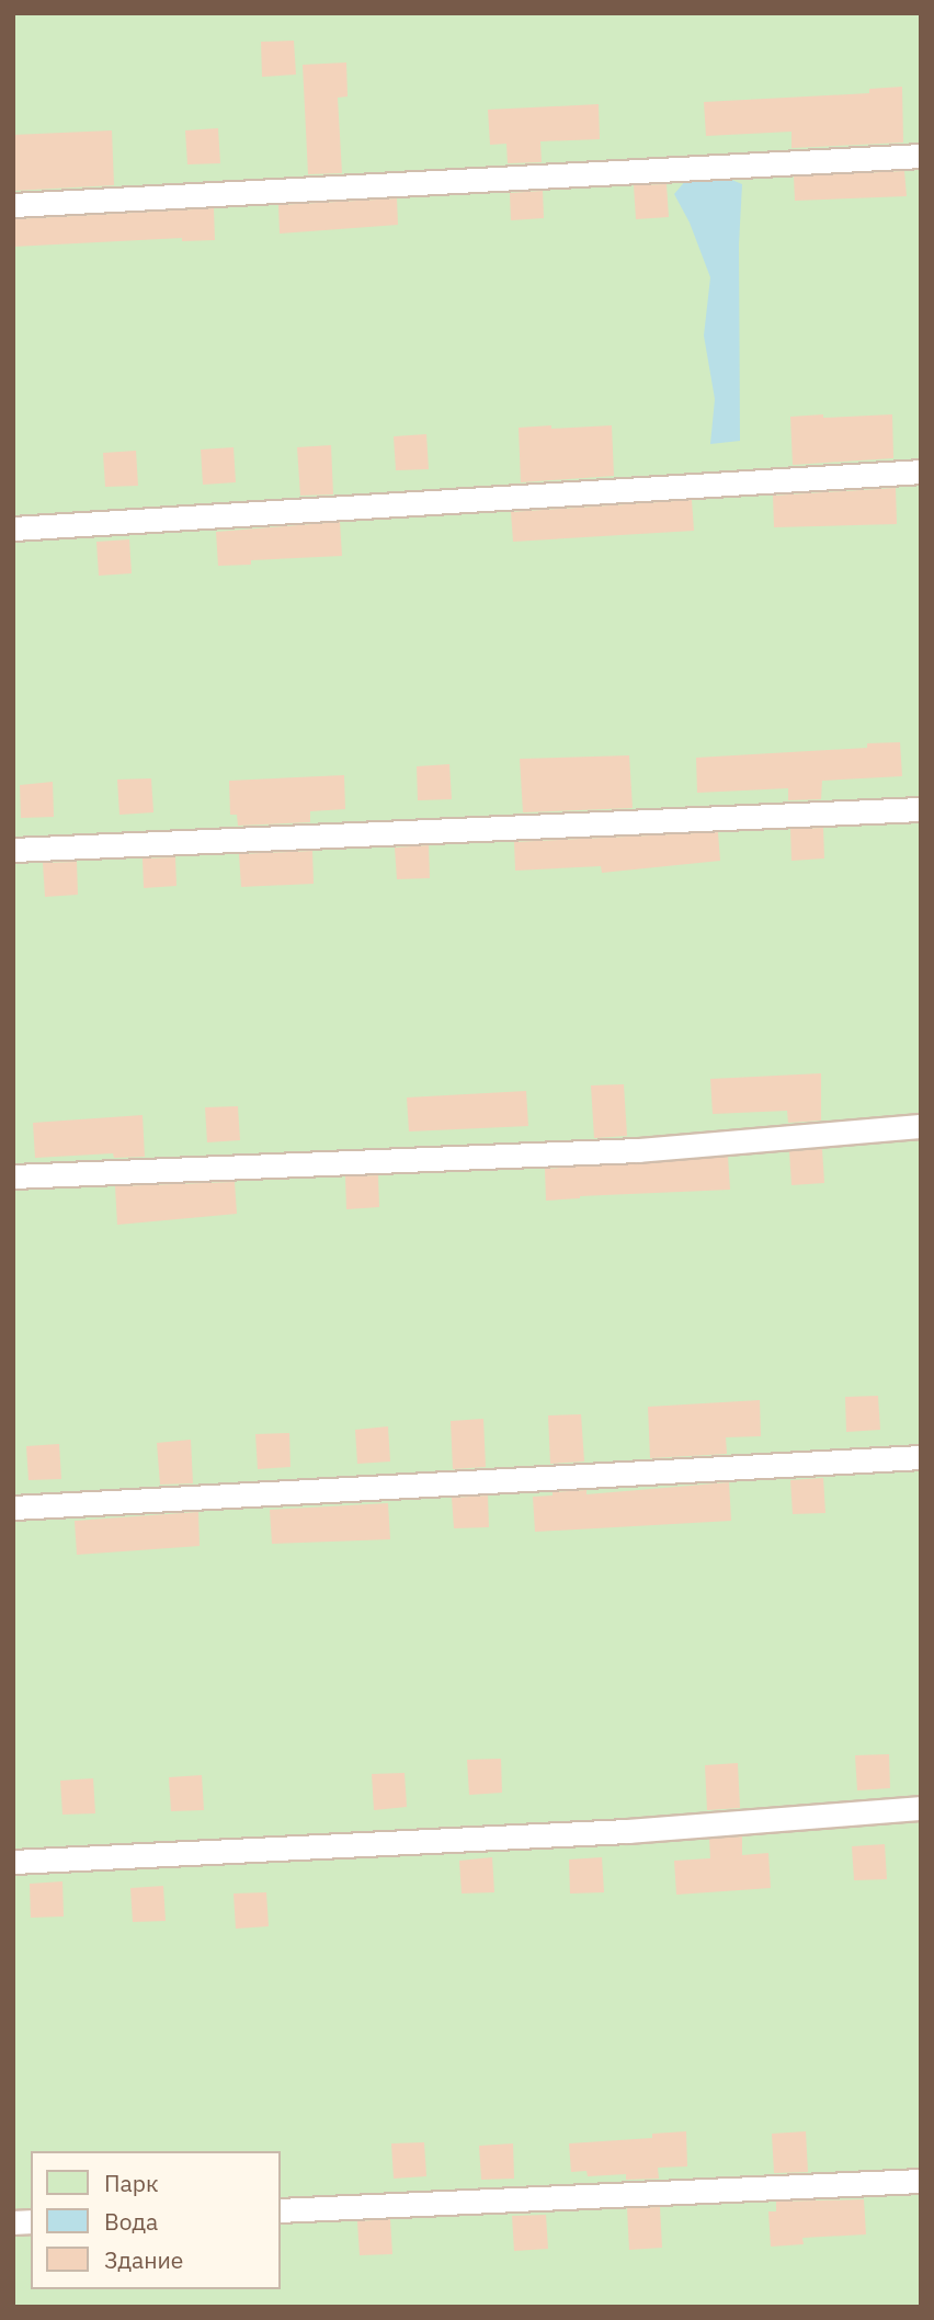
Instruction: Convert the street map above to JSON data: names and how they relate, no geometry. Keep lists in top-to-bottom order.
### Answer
{
  "legend": ["Парк", "Вода", "Здание"]
}
